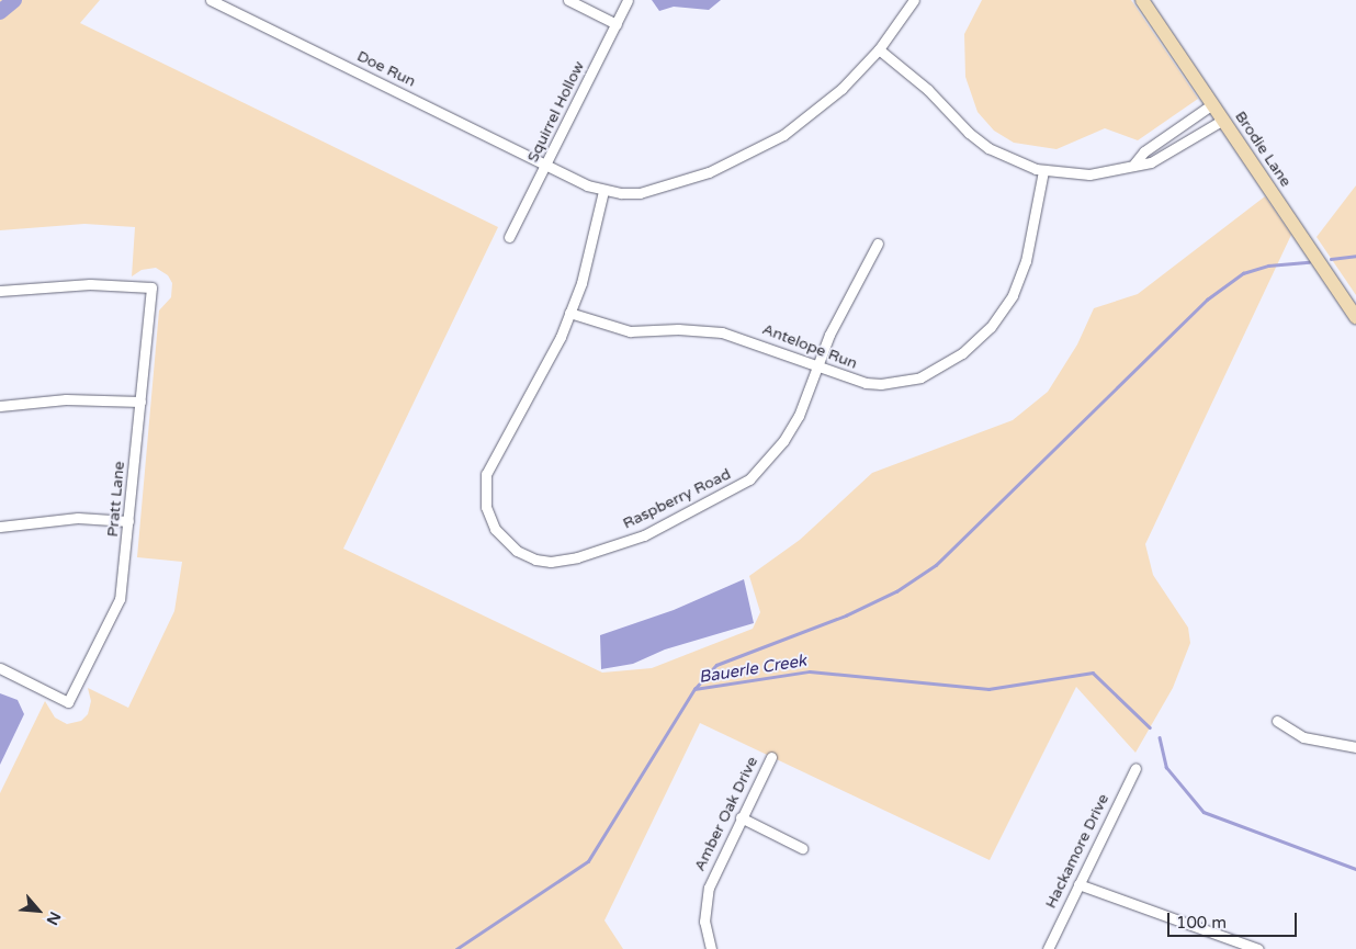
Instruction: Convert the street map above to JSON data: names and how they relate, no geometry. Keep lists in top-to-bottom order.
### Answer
{
  "streets": {
    "main road": ["Brodie Lane"],
    "street": [
      "Doe Run",
      "Squirrel Hollow",
      "Antelope Run",
      "Pratt Lane",
      "Raspberry Road",
      "Amber Oak Drive",
      "Hackamore Drive"
    ]
  },
  "crossings": [
    ["Doe Run", "Squirrel Hollow"],
    ["Doe Run", "Raspberry Road"],
    ["Antelope Run", "Raspberry Road"]
  ],
  "water": ["Bauerle Creek"],
  "scale_bar": "100 m",
  "north": "bottom right"
}
